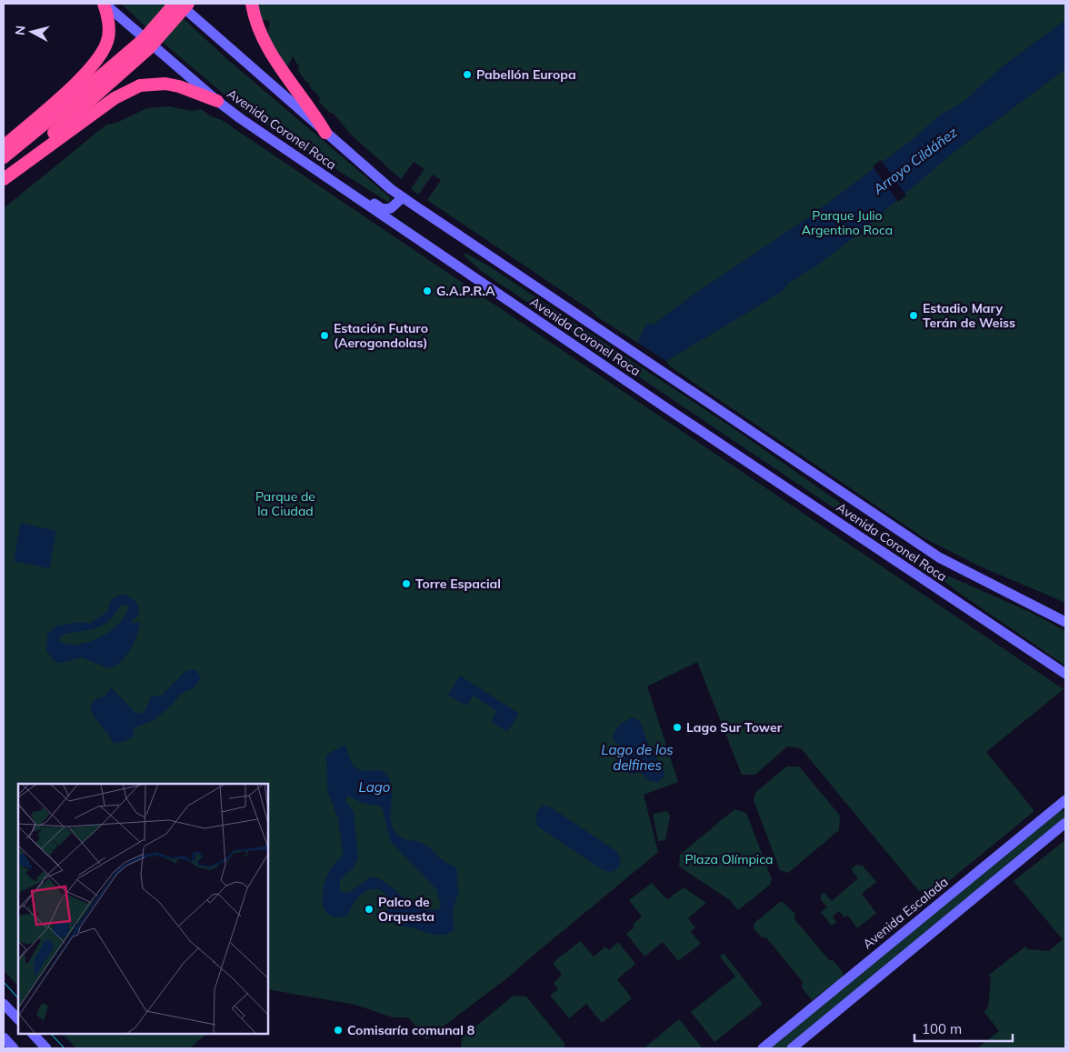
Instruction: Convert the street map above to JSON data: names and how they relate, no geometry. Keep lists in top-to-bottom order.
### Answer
{
  "streets": {
    "main road": ["Avenida Coronel Roca", "Avenida Escalada"]
  },
  "water": ["Arroyo Cildáñez", "Lago de los delfines", "Lago"],
  "parks": ["Parque Julio Argentino Roca", "Parque de la Ciudad", "Plaza Olímpica"],
  "places": [
    "Pabellón Europa",
    "G.A.P.R.A",
    "Estadio Mary Terán de Weiss",
    "Estación Futuro (Aerogondolas)",
    "Torre Espacial",
    "Lago Sur Tower",
    "Palco de Orquesta",
    "Comisaría comunal 8"
  ],
  "scale_bar": "100 m",
  "north": "left"
}
